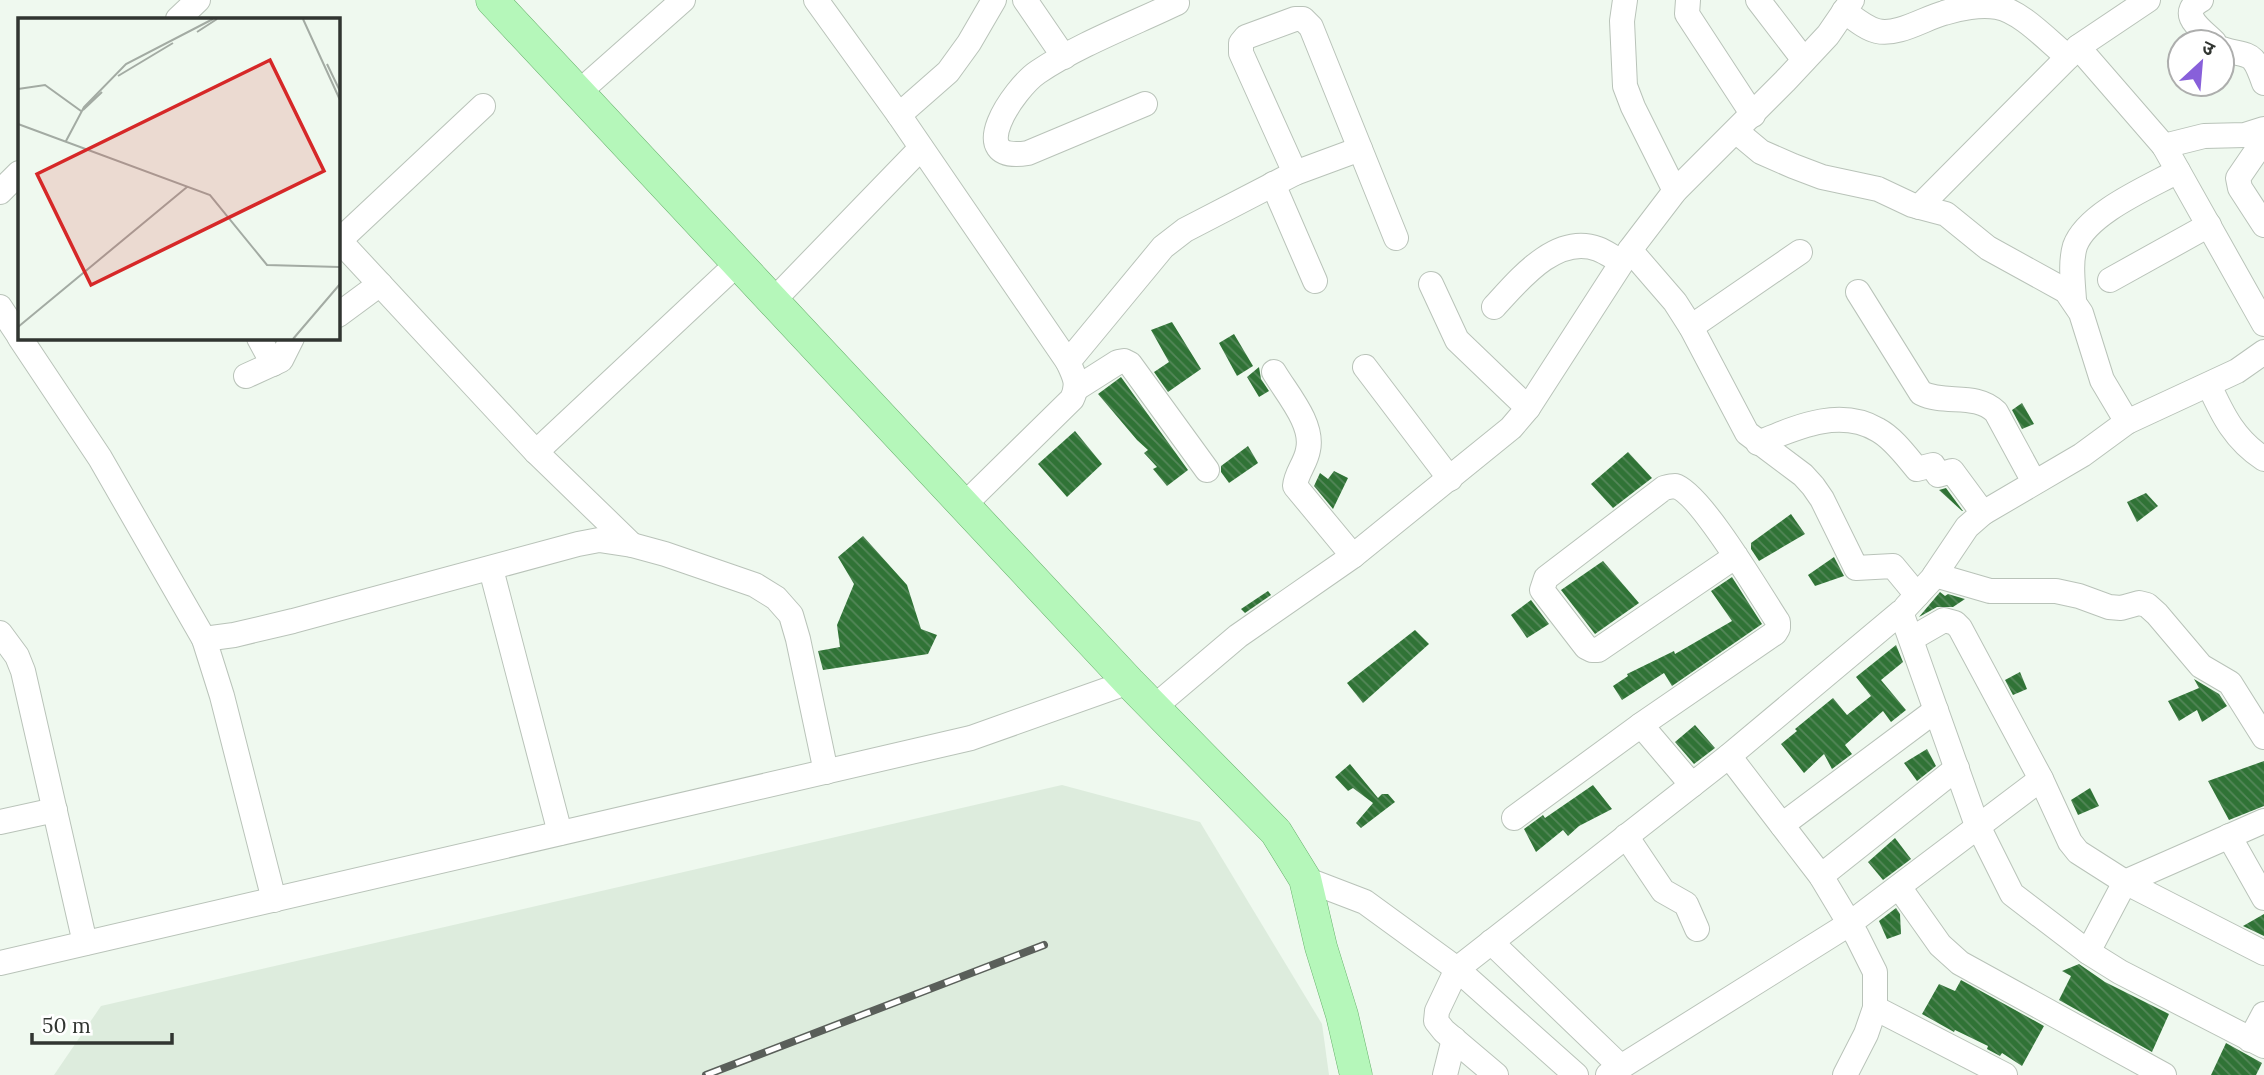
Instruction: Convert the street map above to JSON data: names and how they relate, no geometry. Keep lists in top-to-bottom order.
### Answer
{
  "scale_bar": "50 m",
  "north": "top right"
}
